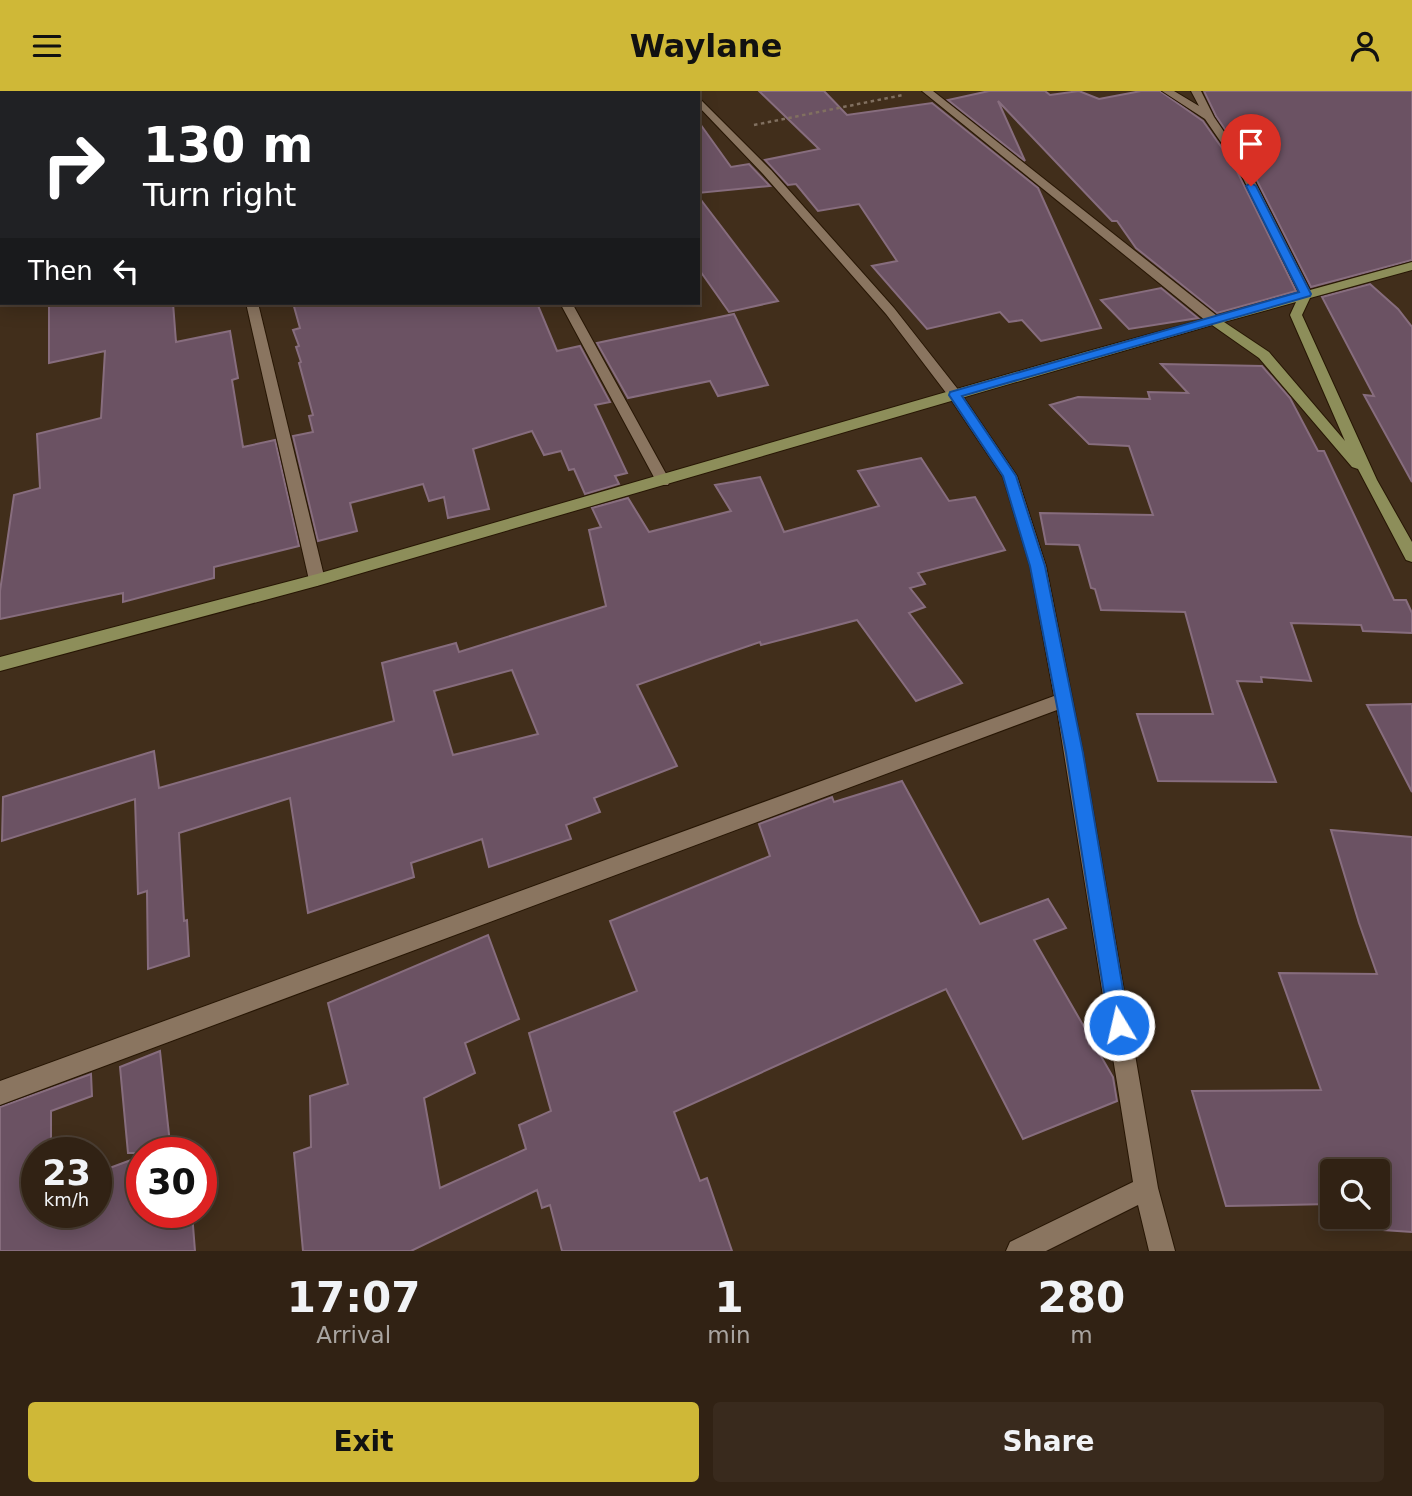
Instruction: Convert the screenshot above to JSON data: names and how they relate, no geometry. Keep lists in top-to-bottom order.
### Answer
{
  "page": {
    "header": "Waylane",
    "turn": ["130 m", "Turn right"],
    "then": "Then",
    "speed": "23 km/h",
    "limit": "30",
    "eta": [
      "17:07",
      "Arrival",
      "1",
      "min",
      "280",
      "m"
    ],
    "buttons": ["Exit", "Share"]
  }
}
